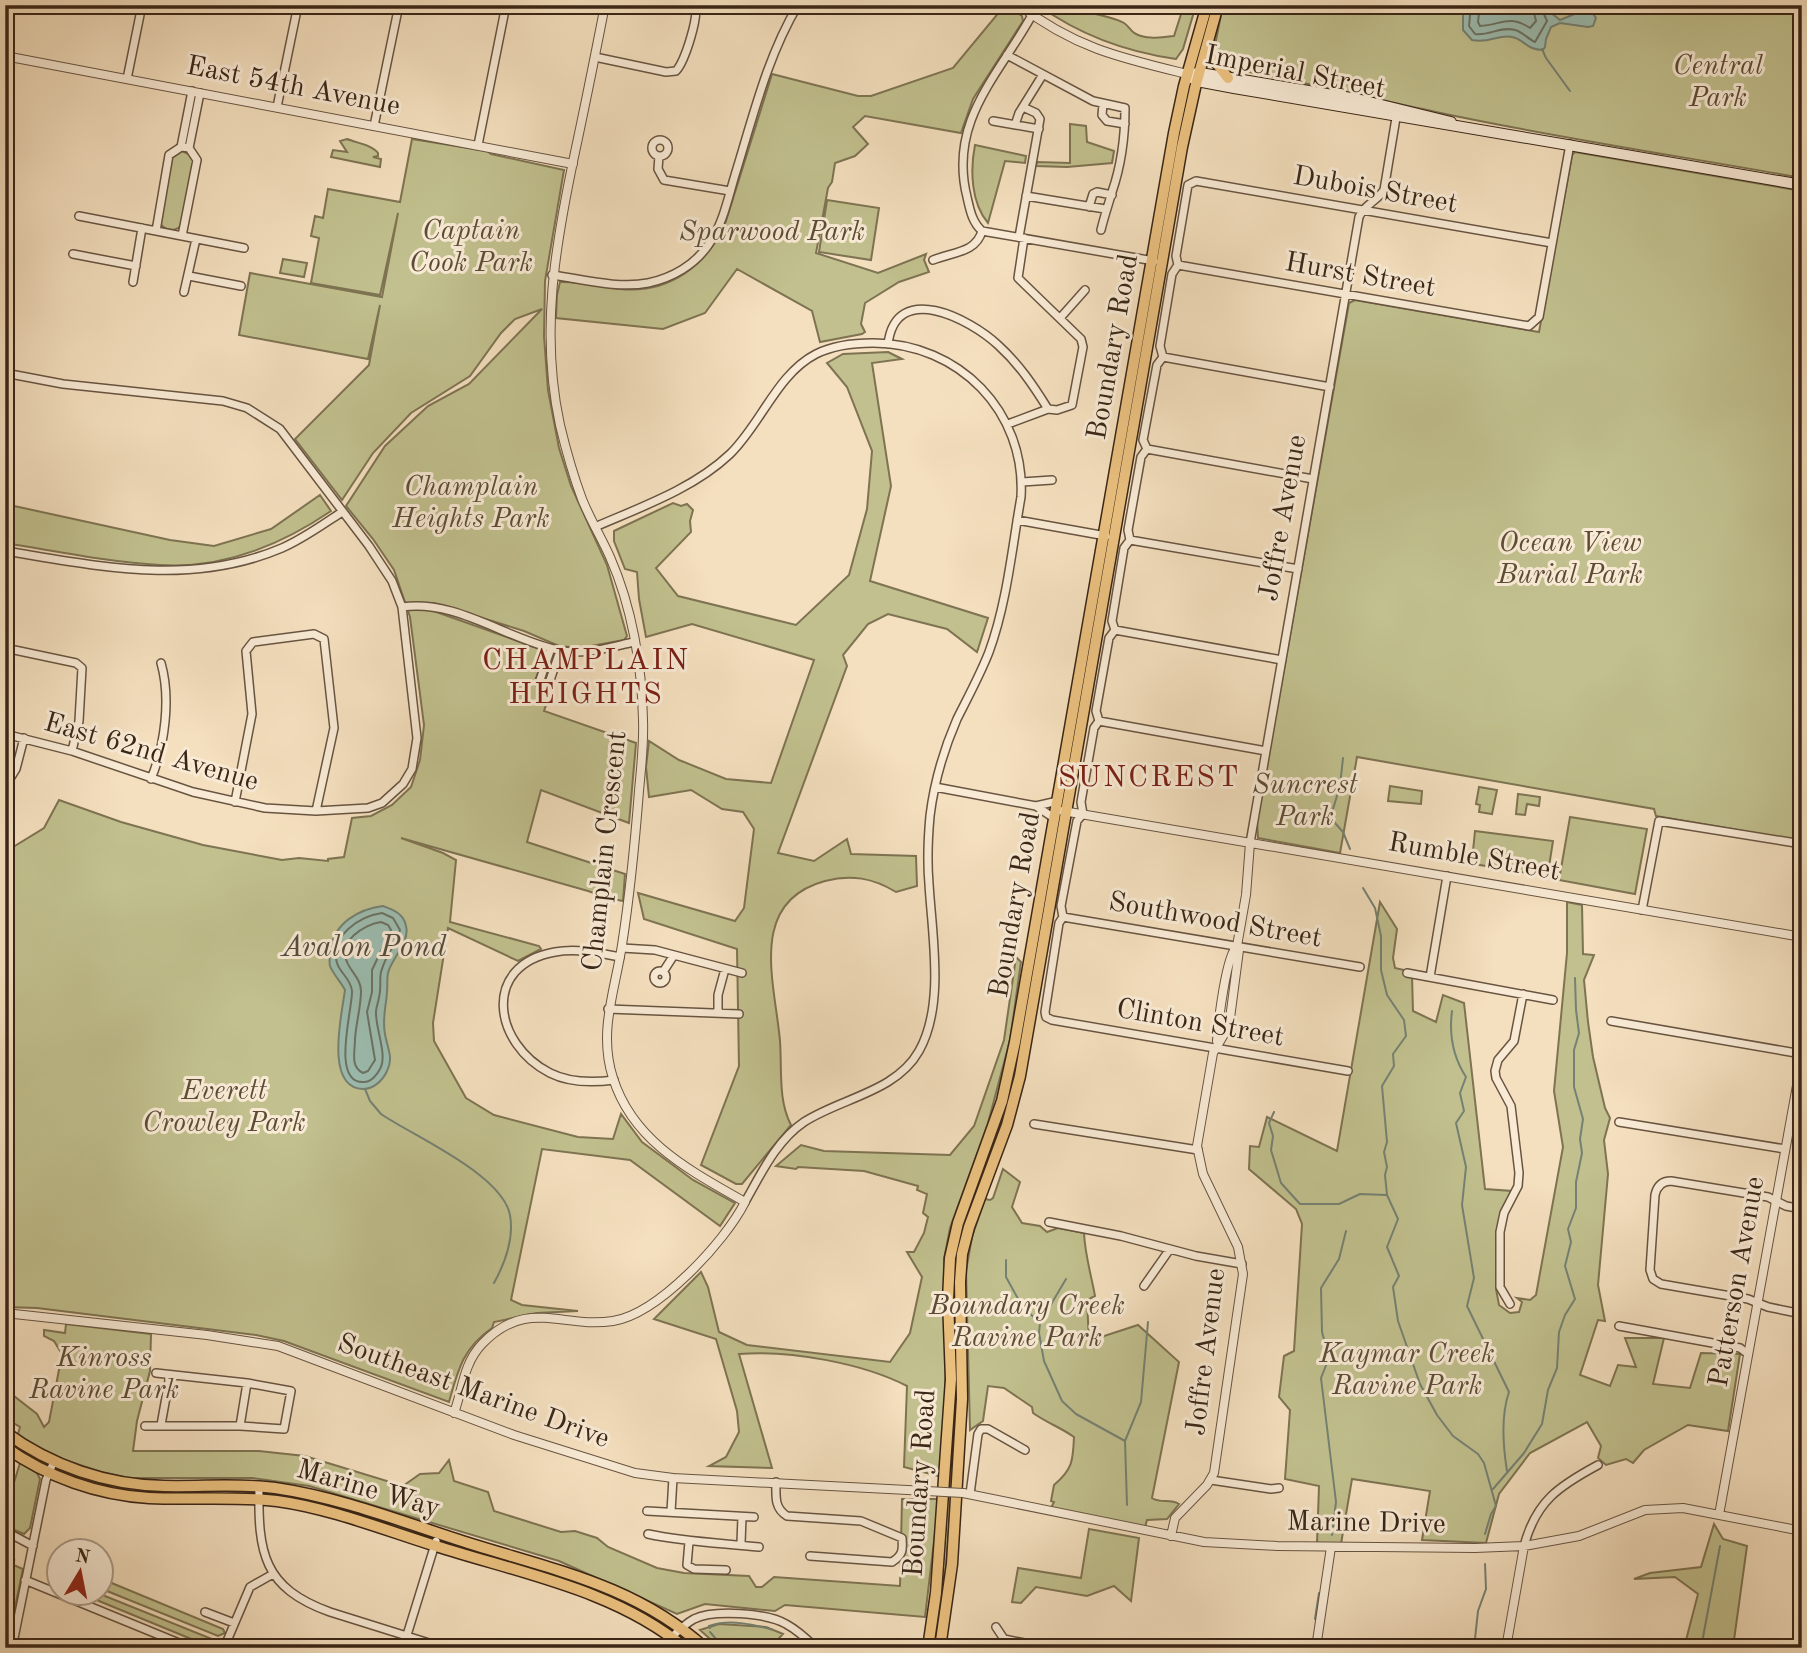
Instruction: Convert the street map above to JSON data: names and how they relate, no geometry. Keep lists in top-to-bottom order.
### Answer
{
  "streets": {
    "main road": ["Imperial Street", "Boundary Road", "Marine Way"],
    "street": [
      "East 54th Avenue",
      "Dubois Street",
      "Hurst Street",
      "Joffre Avenue",
      "East 62nd Avenue",
      "Champlain Crescent",
      "Rumble Street",
      "Southwood Street",
      "Clinton Street",
      "Patterson Avenue",
      "Southeast Marine Drive",
      "Marine Drive"
    ]
  },
  "crossings": [
    ["Imperial Street", "Boundary Road"],
    ["East 54th Avenue", "Champlain Crescent"],
    ["Dubois Street", "Hurst Street"],
    ["Dubois Street", "Boundary Road"],
    ["Dubois Street", "Joffre Avenue"],
    ["Hurst Street", "Boundary Road"],
    ["Hurst Street", "Joffre Avenue"],
    ["Boundary Road", "Rumble Street"],
    ["Boundary Road", "Southwood Street"],
    ["Boundary Road", "Clinton Street"],
    ["Joffre Avenue", "Rumble Street"],
    ["Joffre Avenue", "Southwood Street"],
    ["Joffre Avenue", "Clinton Street"],
    ["Patterson Avenue", "Marine Drive"],
    ["Southeast Marine Drive", "Marine Drive"]
  ],
  "districts": ["CHAMPLAIN HEIGHTS", "SUNCREST"],
  "water": ["Avalon Pond"],
  "parks": [
    "Central Park",
    "Captain Cook Park",
    "Sparwood Park",
    "Champlain Heights Park",
    "Ocean View Burial Park",
    "Suncrest Park",
    "Everett Crowley Park",
    "Boundary Creek Ravine Park",
    "Kaymar Creek Ravine Park",
    "Kinross Ravine Park"
  ],
  "north": "top"
}
